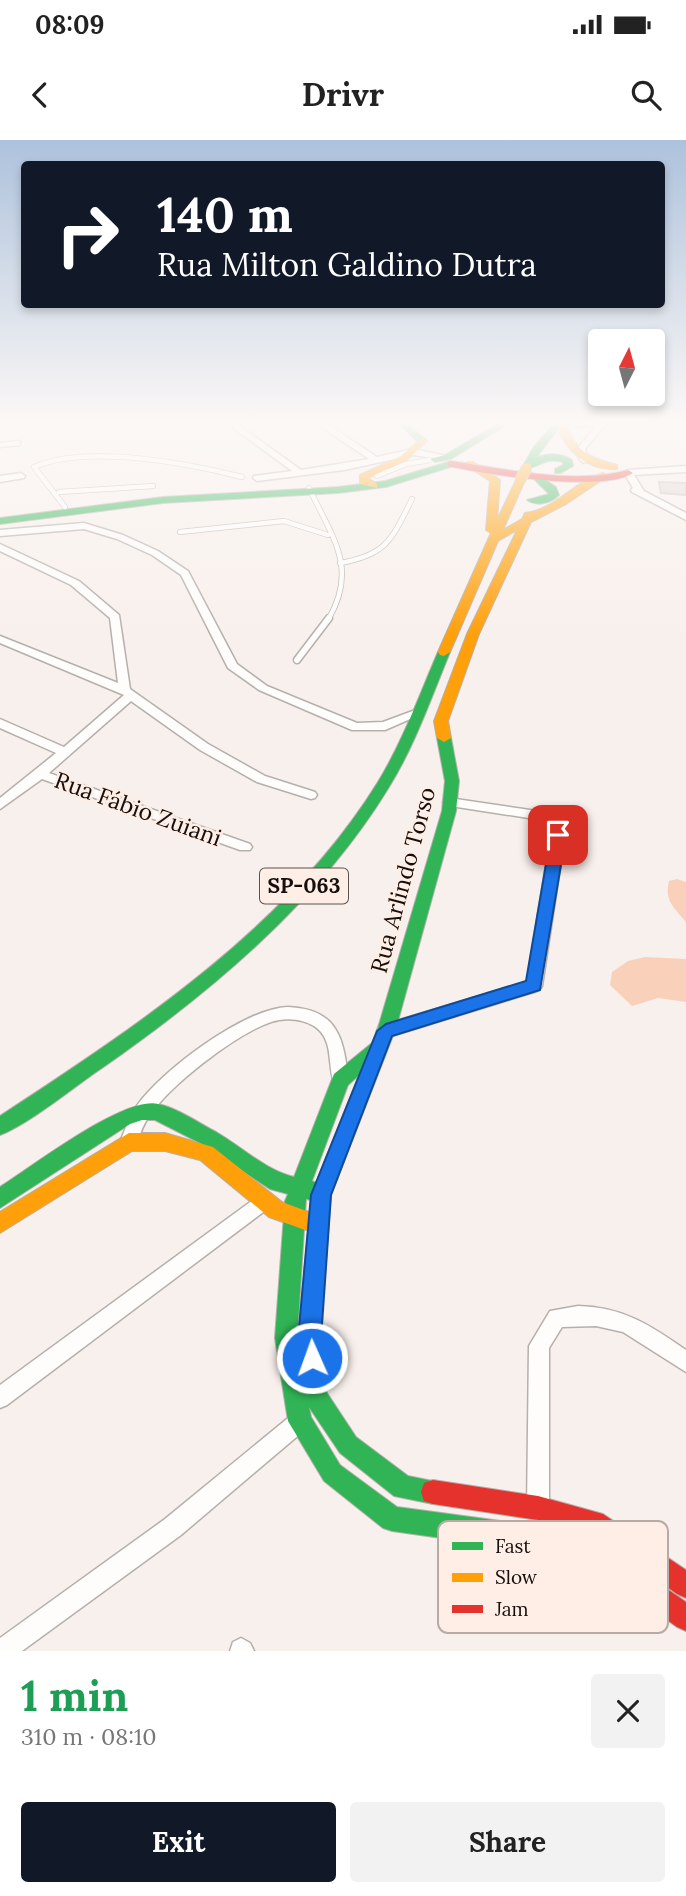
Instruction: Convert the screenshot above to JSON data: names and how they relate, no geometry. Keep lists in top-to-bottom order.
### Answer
{
  "streets": {
    "main road": ["Rua Arlindo Torso", "SP-063"],
    "street": ["Rua Fábio Zuiani"]
  },
  "legend": ["Fast", "Slow", "Jam"],
  "north": "top",
  "page": {
    "status": "08:09",
    "header": "Drivr",
    "turn": ["140 m", "Rua Milton Galdino Dutra"],
    "heading": ["1 min", "310 m · 08:10"],
    "buttons": ["Exit", "Share"]
  }
}
